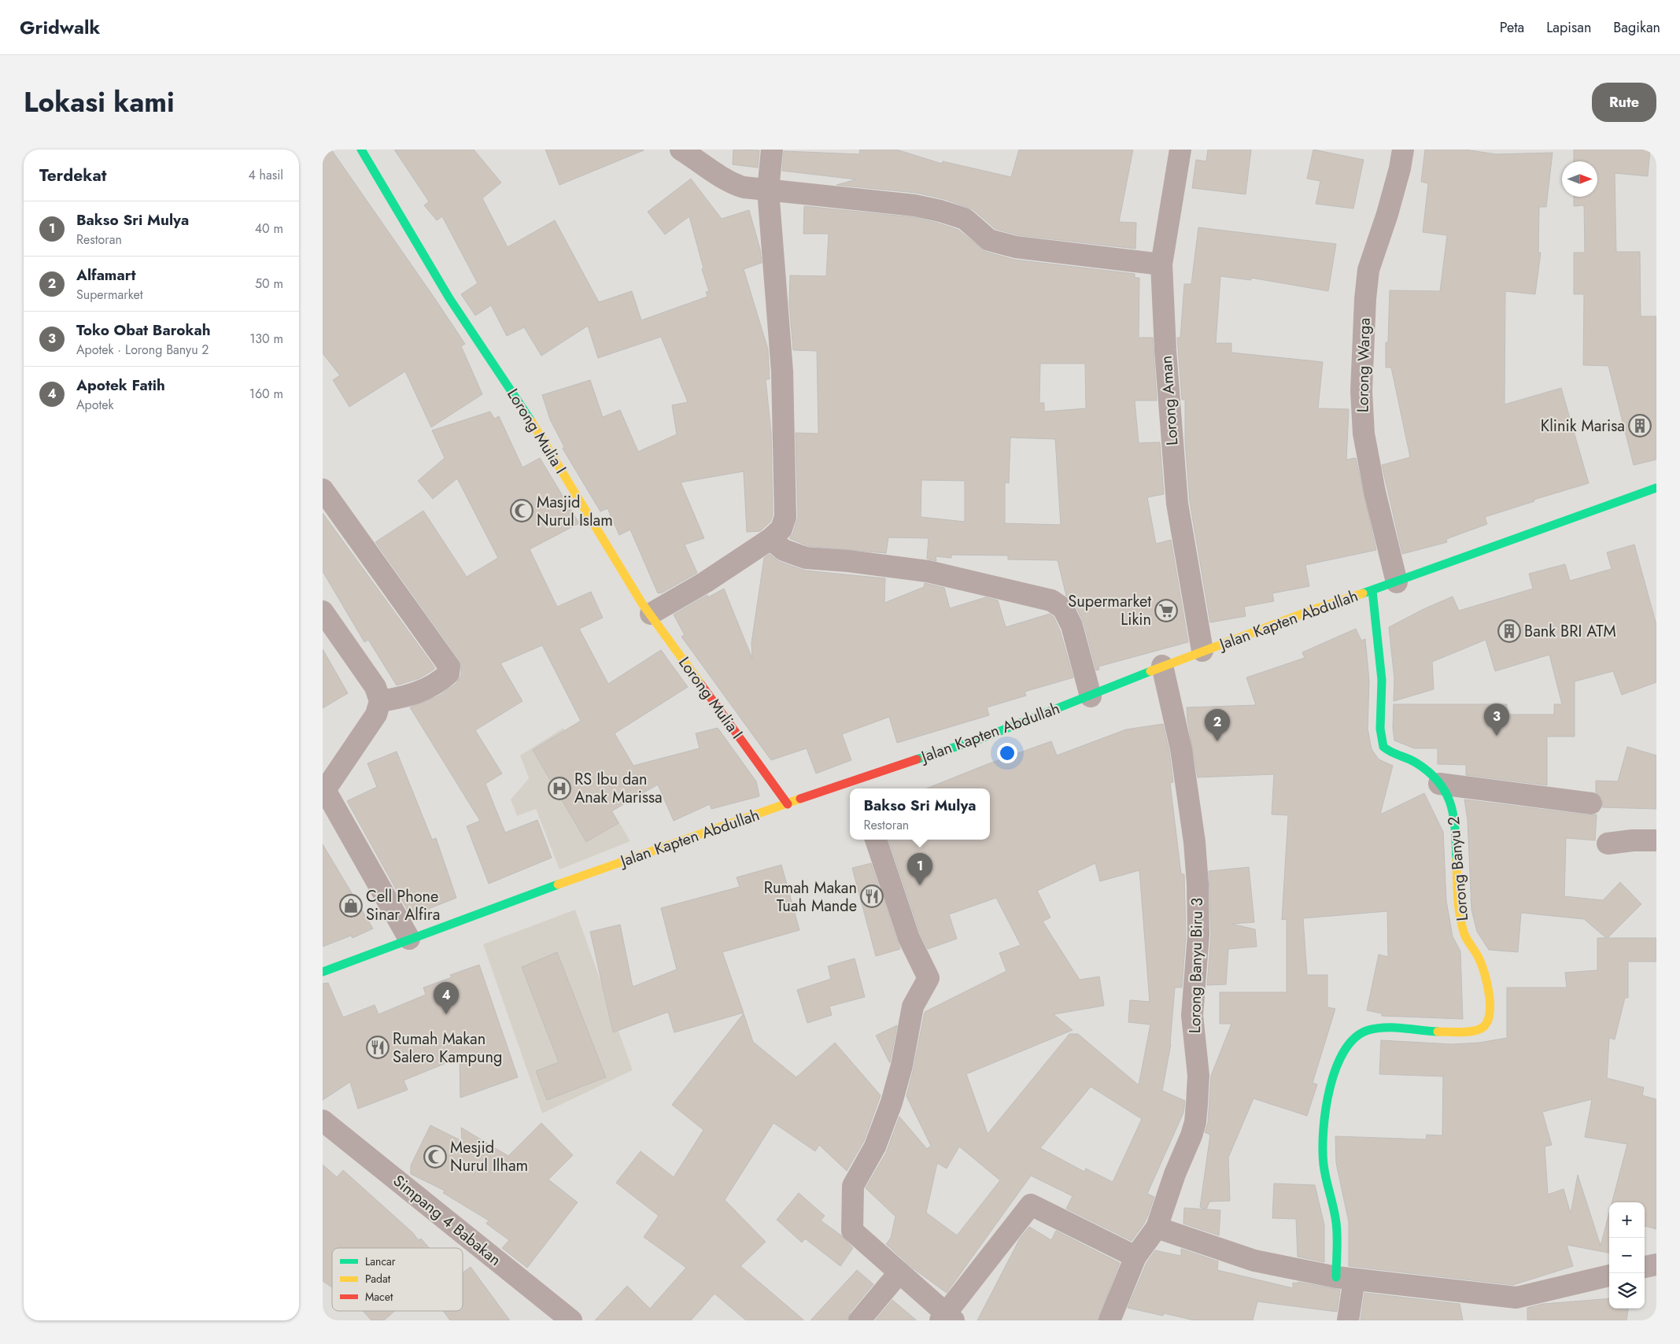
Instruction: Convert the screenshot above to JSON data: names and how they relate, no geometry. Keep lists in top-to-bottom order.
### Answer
{
  "streets": {
    "street": [
      "Lorong Warga",
      "Lorong Aman",
      "Lorong Mulia I",
      "Jalan Kapten Abdullah",
      "Lorong Banyu 2",
      "Lorong Banyu Biru 3",
      "Simpang 4 Babakan"
    ]
  },
  "crossings": [
    ["Lorong Warga", "Jalan Kapten Abdullah"],
    ["Lorong Aman", "Jalan Kapten Abdullah"],
    ["Lorong Mulia I", "Jalan Kapten Abdullah"],
    ["Jalan Kapten Abdullah", "Lorong Banyu 2"],
    ["Jalan Kapten Abdullah", "Lorong Banyu Biru 3"]
  ],
  "places": {
    "building": ["Klinik Marisa", "Bank BRI ATM"],
    "mosque": ["Masjid Nurul Islam", "Mesjid Nurul Ilham"],
    "supermarket": ["Supermarket Likin"],
    "hospital": ["RS Ibu dan Anak Marissa"],
    "restaurant": ["Rumah Makan Tuah Mande", "Rumah Makan Salero Kampung"],
    "shop": ["Cell Phone Sinar Alfira"]
  },
  "legend": ["Lancar", "Padat", "Macet"],
  "north": "right",
  "page": {
    "header": "Gridwalk",
    "nav": ["Peta", "Lapisan", "Bagikan"],
    "title": "Lokasi kami",
    "buttons": "Rute",
    "heading": ["Terdekat", "4 hasil"],
    "list": [
      {
        "mark": "1",
        "name": "Bakso Sri Mulya",
        "note": "Restoran",
        "value": "40 m"
      },
      {
        "mark": "2",
        "name": "Alfamart",
        "note": "Supermarket",
        "value": "50 m"
      },
      {
        "mark": "3",
        "name": "Toko Obat Barokah",
        "note": "Apotek · Lorong Banyu 2",
        "value": "130 m"
      },
      {
        "mark": "4",
        "name": "Apotek Fatih",
        "note": "Apotek",
        "value": "160 m"
      }
    ],
    "pins": [
      "3",
      "2",
      "1",
      "4"
    ],
    "popup": ["Bakso Sri Mulya", "Restoran"],
    "map_buttons": ["+", "−"]
  }
}
